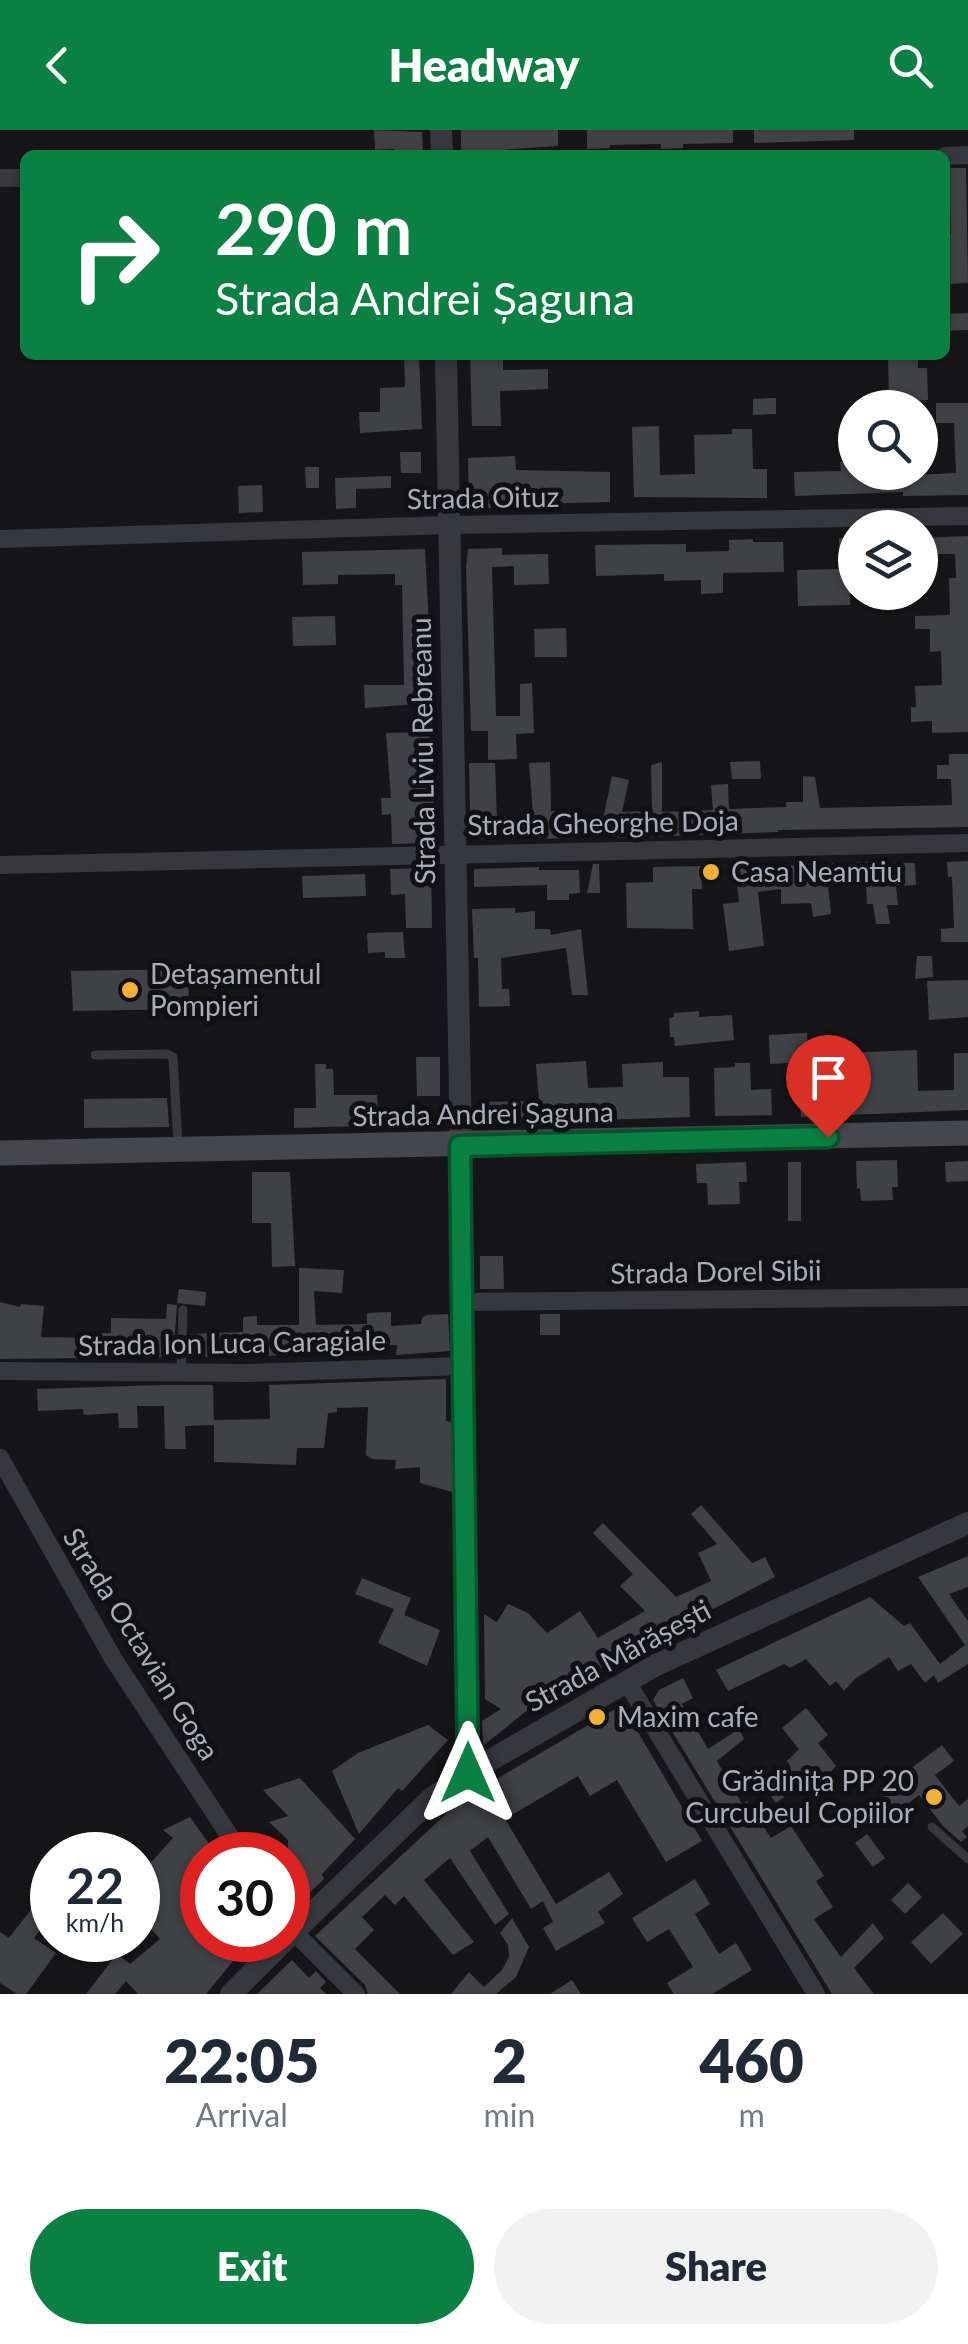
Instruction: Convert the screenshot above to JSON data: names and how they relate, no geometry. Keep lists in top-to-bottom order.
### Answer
{
  "streets": {
    "main road": ["Strada Andrei Șaguna"],
    "street": [
      "Strada Oituz",
      "Strada Liviu Rebreanu",
      "Strada Gheorghe Doja",
      "Strada Dorel Sibii",
      "Strada Ion Luca Caragiale",
      "Strada Octavian Goga",
      "Strada Mărășești"
    ]
  },
  "crossings": [
    ["Strada Oituz", "Strada Liviu Rebreanu"],
    ["Strada Liviu Rebreanu", "Strada Gheorghe Doja"],
    ["Strada Liviu Rebreanu", "Strada Andrei Șaguna"]
  ],
  "places": [
    "Casa Neamtiu",
    "Detașamentul Pompieri",
    "Maxim cafe",
    "Grădinița PP 20 Curcubeul Copiilor"
  ],
  "page": {
    "header": "Headway",
    "turn": ["290 m", "Strada Andrei Șaguna"],
    "speed": "22 km/h",
    "limit": "30",
    "eta": [
      "22:05",
      "Arrival",
      "2",
      "min",
      "460",
      "m"
    ],
    "buttons": ["Exit", "Share"]
  }
}
